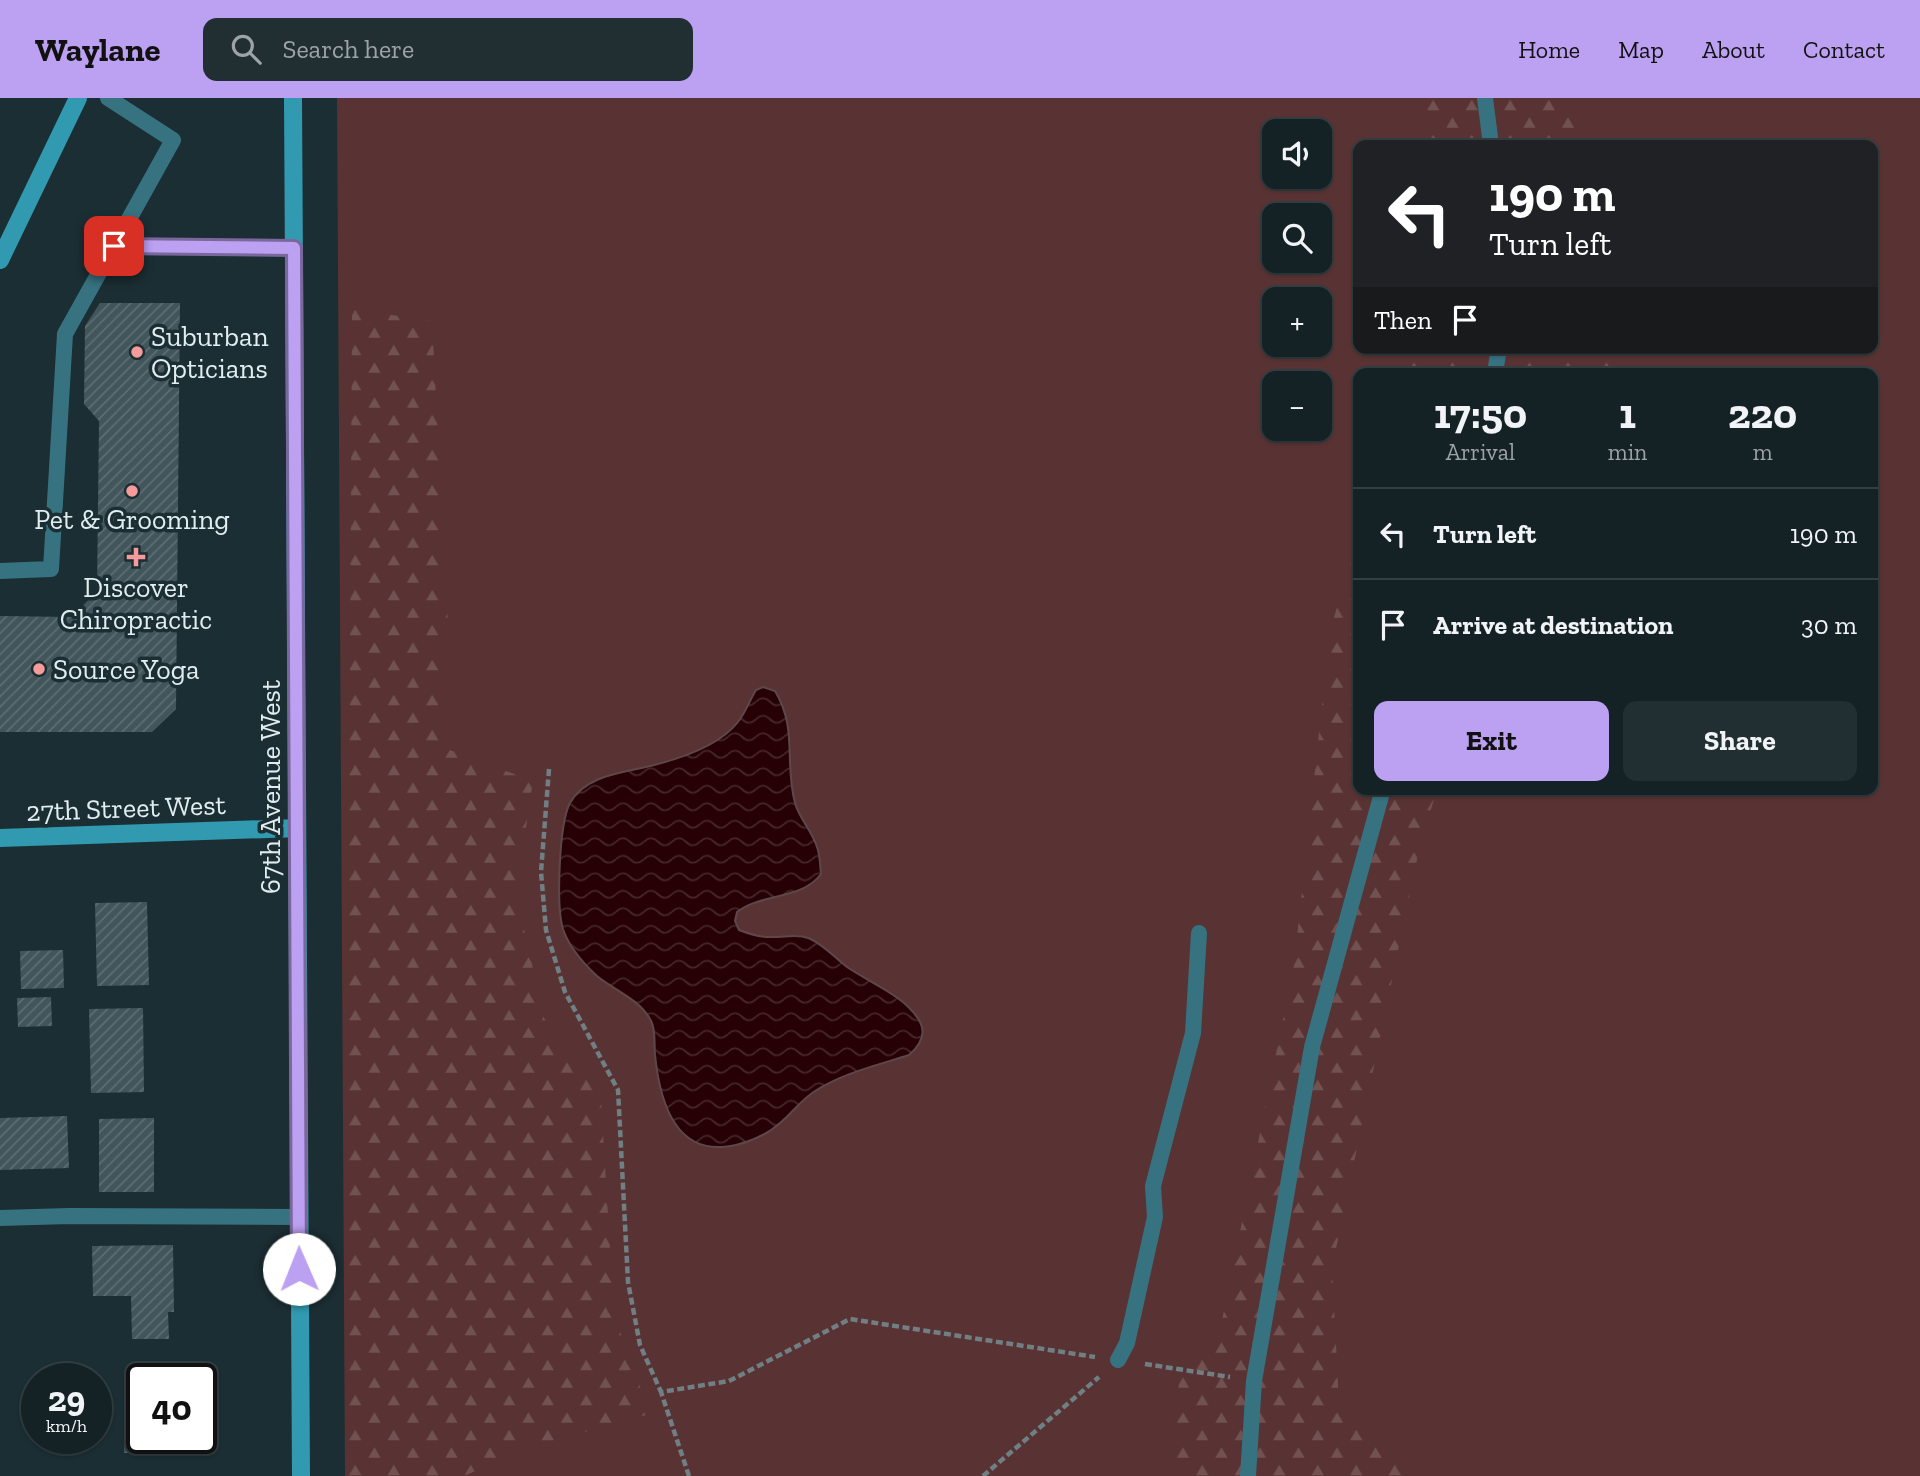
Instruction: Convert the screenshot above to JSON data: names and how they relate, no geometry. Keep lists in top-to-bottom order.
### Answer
{
  "streets": {
    "street": ["67th Avenue West", "27th Street West"]
  },
  "crossings": [
    ["67th Avenue West", "27th Street West"]
  ],
  "places": {
    "other": ["Suburban Opticians", "Pet & Grooming", "Source Yoga"],
    "health": ["Discover Chiropractic"]
  },
  "page": {
    "header": "Waylane",
    "search": "Search here",
    "nav": [
      "Home",
      "Map",
      "About",
      "Contact"
    ],
    "map_buttons": ["+", "−"],
    "turn": ["190 m", "Turn left"],
    "then": "Then",
    "eta": [
      "17:50",
      "Arrival",
      "1",
      "min",
      "220",
      "m"
    ],
    "list": [
      {
        "name": "Turn left",
        "value": "190 m"
      },
      {
        "name": "Arrive at destination",
        "value": "30 m"
      }
    ],
    "buttons": ["Exit", "Share"],
    "speed": "29 km/h",
    "limit": "40"
  }
}
